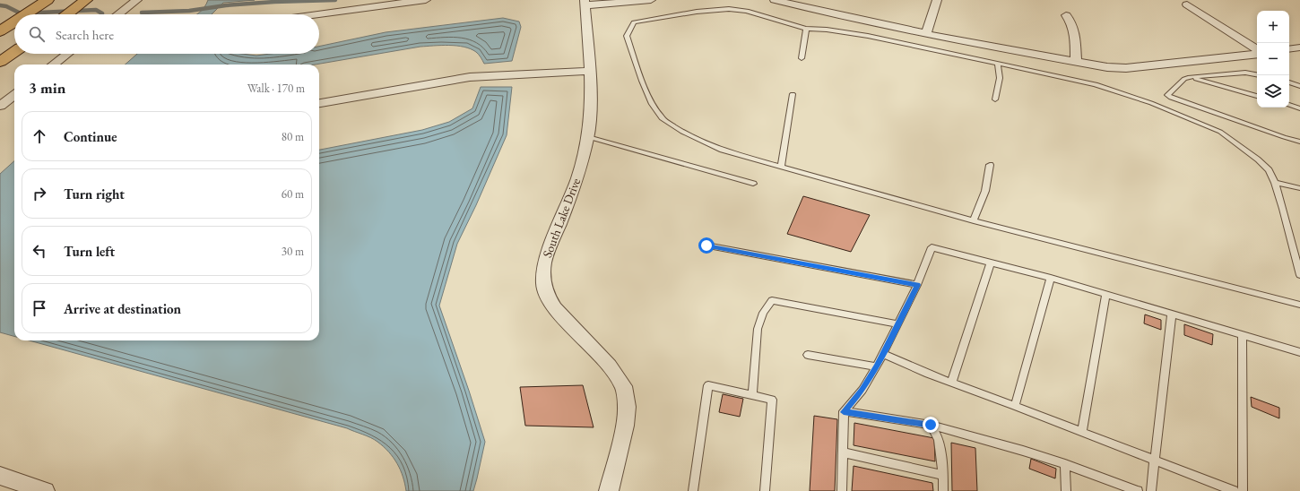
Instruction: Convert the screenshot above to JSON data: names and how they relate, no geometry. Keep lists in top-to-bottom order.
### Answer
{
  "streets": {
    "street": ["South Lake Drive"]
  },
  "page": {
    "map_buttons": ["+", "−"],
    "search": "Search here",
    "heading": ["3 min", "Walk · 170 m"],
    "list": [
      ["Continue", "80 m"],
      ["Turn right", "60 m"],
      ["Turn left", "30 m"],
      "Arrive at destination"
    ]
  }
}
